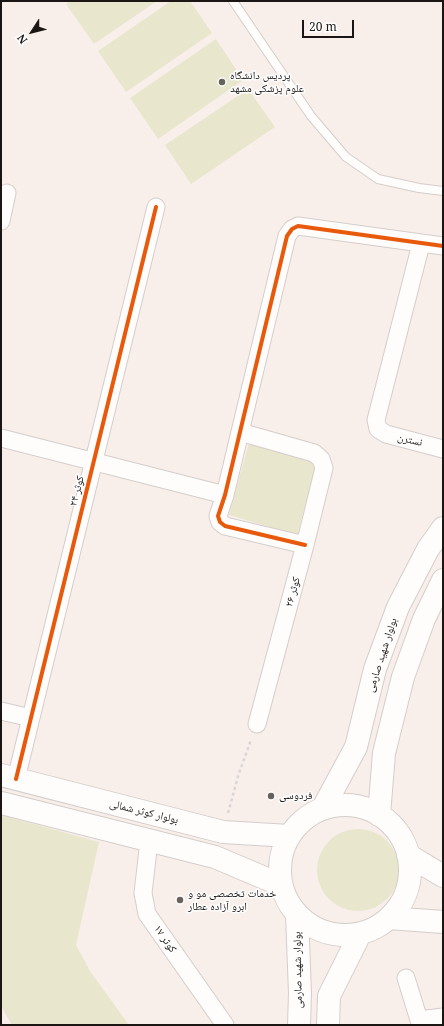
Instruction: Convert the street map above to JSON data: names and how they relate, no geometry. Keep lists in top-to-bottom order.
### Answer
{
  "streets": {
    "main road": ["بولوار شهید صارمی", "بولوار کوثر شمالی"],
    "street": [
      "نسترن",
      "کوثر ۲۴",
      "کوثر ۲۶",
      "کوثر ۱۷"
    ]
  },
  "crossings": [
    ["کوثر ۲۴", "بولوار کوثر شمالی"],
    ["بولوار شهید صارمی", "بولوار کوثر شمالی"]
  ],
  "places": ["پردیس دانشگاه علوم پزشکی مشهد", "فردوسی", "خدمات تخصصی مو و ابرو آزاده عطار"],
  "scale_bar": "20 m",
  "north": "bottom left"
}
